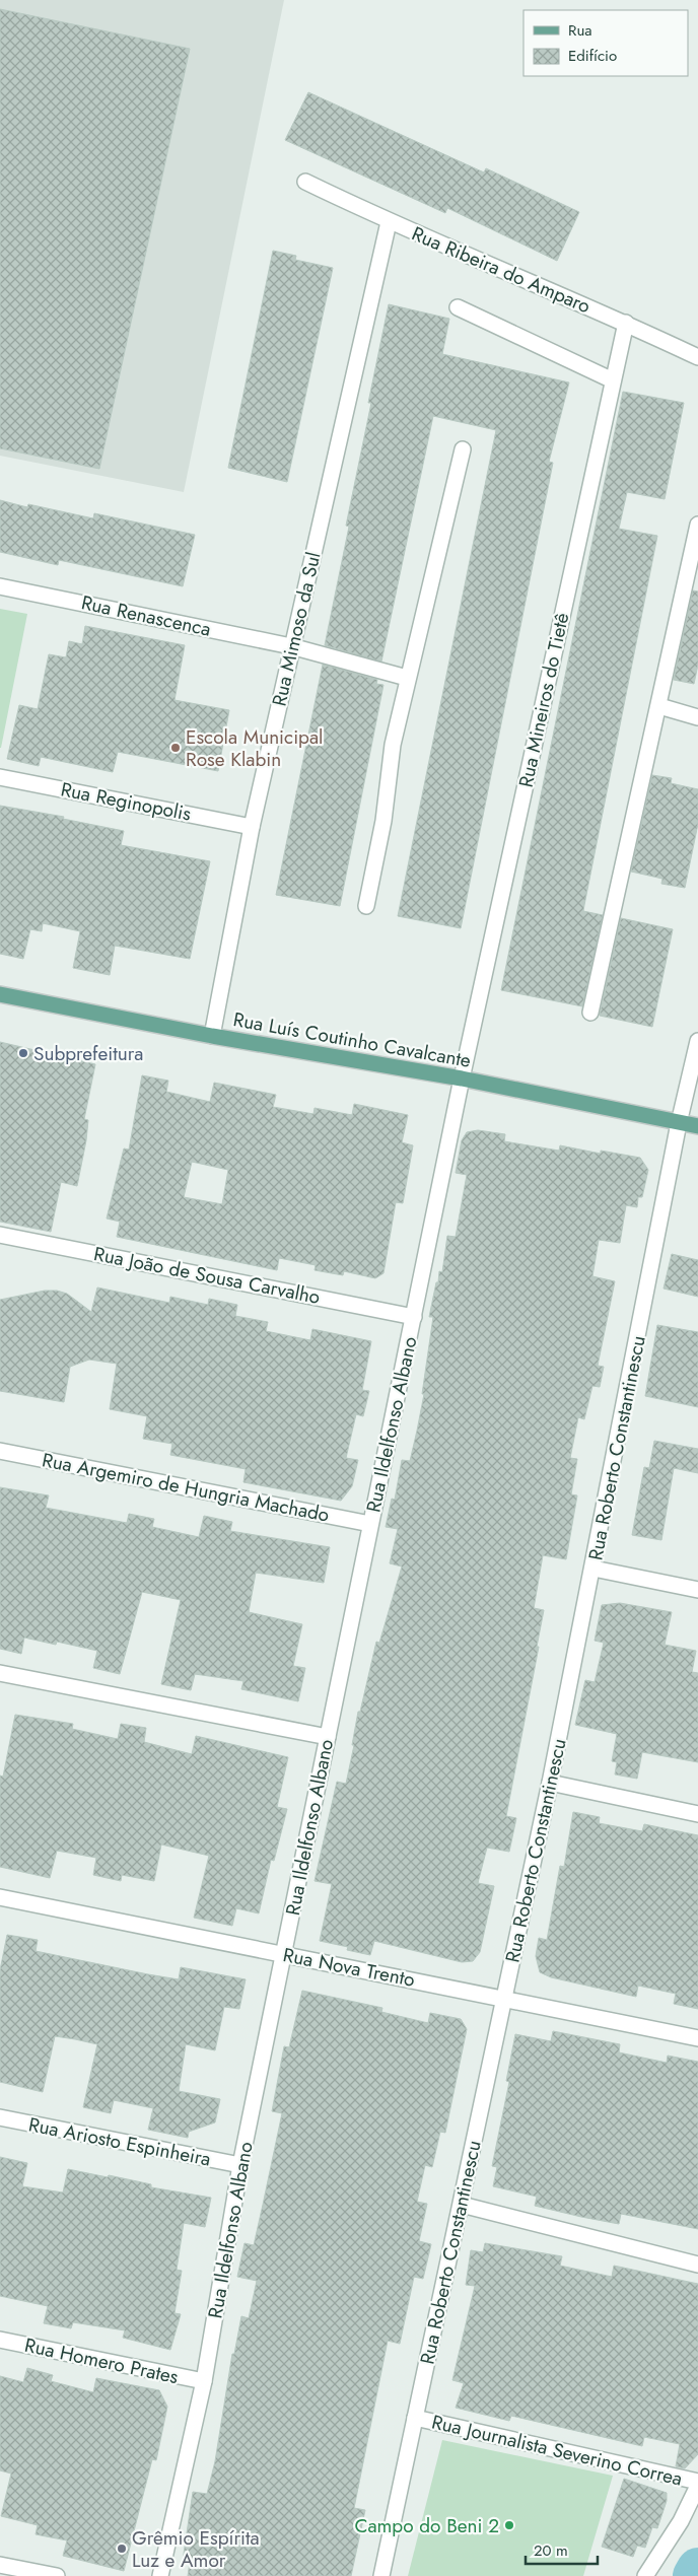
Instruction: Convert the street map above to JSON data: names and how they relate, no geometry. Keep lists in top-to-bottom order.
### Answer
{
  "streets": {
    "main road": ["Rua Luís Coutinho Cavalcante"],
    "street": [
      "Rua Ribeira do Amparo",
      "Rua Renascenca",
      "Rua Mimoso da Sul",
      "Rua Mineiros do Tietê",
      "Rua Reginopolis",
      "Rua João de Sousa Carvalho",
      "Rua Ildelfonso Albano",
      "Rua Roberto Constantinescu",
      "Rua Argemiro de Hungria Machado",
      "Rua Nova Trento",
      "Rua Ariosto Espinheira",
      "Rua Homero Prates",
      "Rua Journalista Severino Correa"
    ]
  },
  "crossings": [
    ["Rua Ribeira do Amparo", "Rua Mimoso da Sul"],
    ["Rua Ribeira do Amparo", "Rua Mineiros do Tietê"],
    ["Rua Renascenca", "Rua Mimoso da Sul"],
    ["Rua Mimoso da Sul", "Rua Reginopolis"],
    ["Rua Mimoso da Sul", "Rua Luís Coutinho Cavalcante"],
    ["Rua Mineiros do Tietê", "Rua Luís Coutinho Cavalcante"],
    ["Rua Mineiros do Tietê", "Rua Ildelfonso Albano"],
    ["Rua Luís Coutinho Cavalcante", "Rua Ildelfonso Albano"],
    ["Rua Luís Coutinho Cavalcante", "Rua Roberto Constantinescu"],
    ["Rua João de Sousa Carvalho", "Rua Ildelfonso Albano"],
    ["Rua Ildelfonso Albano", "Rua Argemiro de Hungria Machado"],
    ["Rua Ildelfonso Albano", "Rua Nova Trento"],
    ["Rua Ildelfonso Albano", "Rua Ariosto Espinheira"],
    ["Rua Ildelfonso Albano", "Rua Homero Prates"],
    ["Rua Roberto Constantinescu", "Rua Nova Trento"],
    ["Rua Roberto Constantinescu", "Rua Journalista Severino Correa"]
  ],
  "places": [
    "Escola Municipal Rose Klabin",
    "Subprefeitura",
    "Campo do Beni 2",
    "Grêmio Espírita Luz e Amor"
  ],
  "legend": ["Rua", "Edifício"],
  "scale_bar": "20 m"
}
